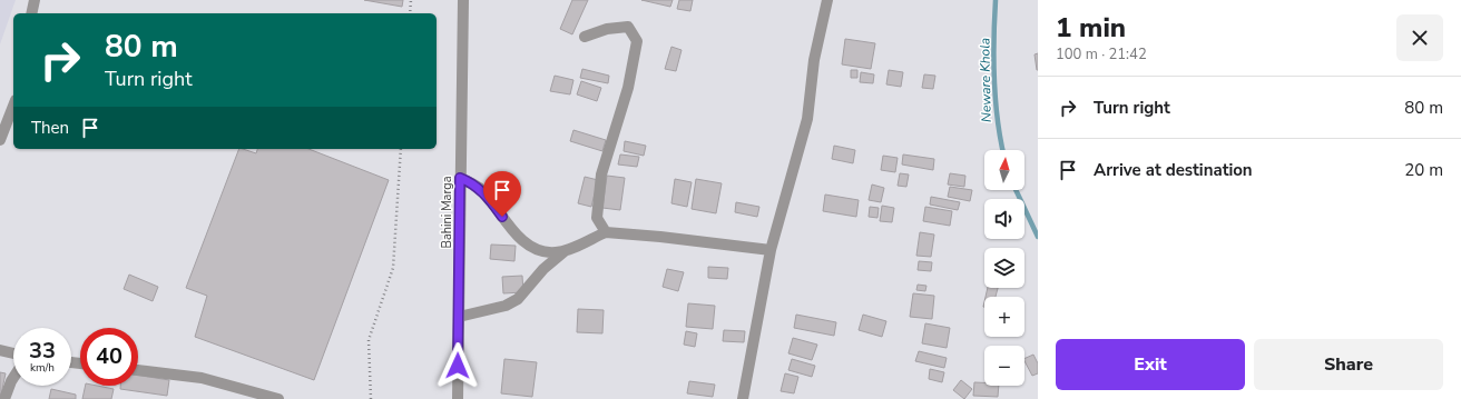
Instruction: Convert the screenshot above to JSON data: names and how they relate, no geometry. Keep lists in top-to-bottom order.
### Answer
{
  "streets": {
    "street": ["Bahini Marga"]
  },
  "water": ["Neware Khola"],
  "north": "top",
  "page": {
    "heading": ["1 min", "100 m · 21:42"],
    "turn": ["80 m", "Turn right"],
    "list": [
      {
        "name": "Turn right",
        "value": "80 m"
      },
      {
        "name": "Arrive at destination",
        "value": "20 m"
      }
    ],
    "then": "Then",
    "map_buttons": ["+", "−"],
    "speed": "33 km/h",
    "limit": "40",
    "buttons": ["Exit", "Share"]
  }
}
